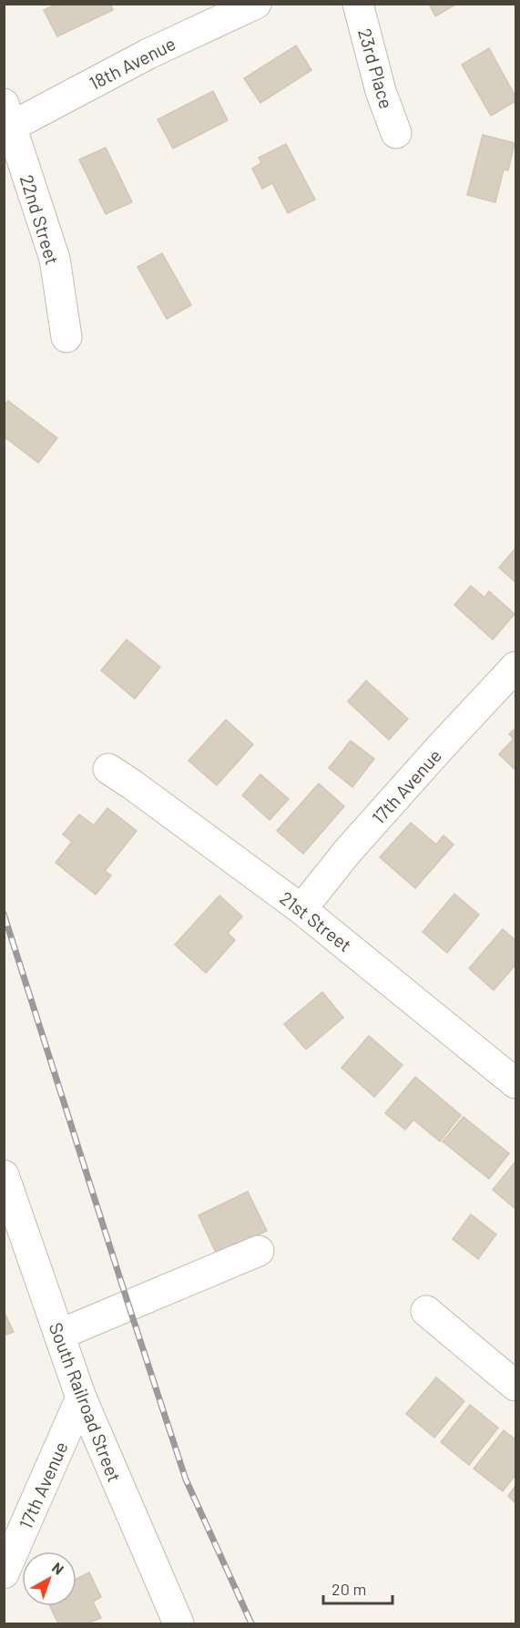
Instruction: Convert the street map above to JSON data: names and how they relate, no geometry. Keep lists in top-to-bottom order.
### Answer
{
  "streets": {
    "street": [
      "18th Avenue",
      "23rd Place",
      "22nd Street",
      "17th Avenue",
      "21st Street",
      "South Railroad Street"
    ]
  },
  "crossings": [
    ["18th Avenue", "22nd Street"],
    ["17th Avenue", "21st Street"],
    ["17th Avenue", "South Railroad Street"]
  ],
  "scale_bar": "20 m",
  "north": "top right"
}
